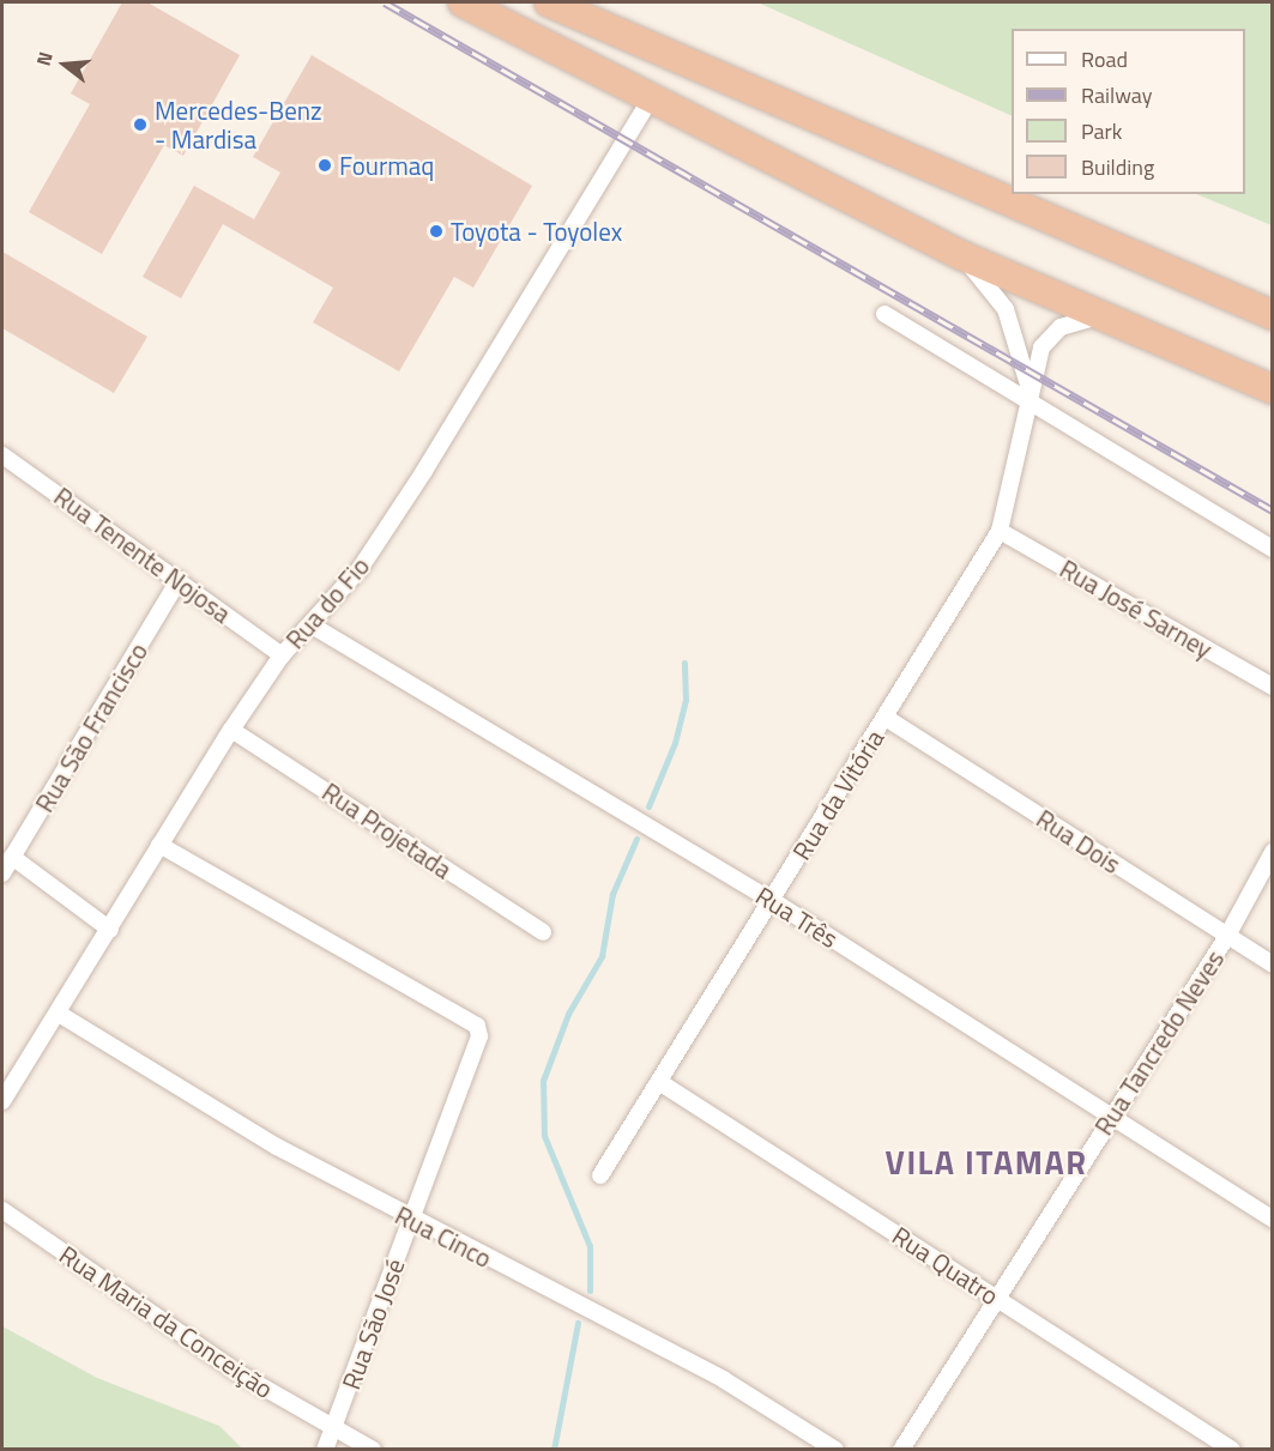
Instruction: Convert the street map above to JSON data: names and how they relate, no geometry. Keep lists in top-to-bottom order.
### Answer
{
  "streets": {
    "street": [
      "Rua Tenente Nojosa",
      "Rua do Fio",
      "Rua José Sarney",
      "Rua São Francisco",
      "Rua da Vitória",
      "Rua Projetada",
      "Rua Dois",
      "Rua Três",
      "Rua Tancredo Neves",
      "Rua Cinco",
      "Rua Quatro",
      "Rua Maria da Conceição",
      "Rua São José"
    ]
  },
  "crossings": [
    ["Rua Tenente Nojosa", "Rua do Fio"],
    ["Rua Tenente Nojosa", "Rua São Francisco"],
    ["Rua do Fio", "Rua Projetada"],
    ["Rua do Fio", "Rua Três"],
    ["Rua do Fio", "Rua Cinco"],
    ["Rua do Fio", "Rua São José"],
    ["Rua José Sarney", "Rua da Vitória"],
    ["Rua da Vitória", "Rua Dois"],
    ["Rua da Vitória", "Rua Três"],
    ["Rua da Vitória", "Rua Quatro"],
    ["Rua Dois", "Rua Tancredo Neves"],
    ["Rua Três", "Rua Tancredo Neves"],
    ["Rua Tancredo Neves", "Rua Quatro"],
    ["Rua Cinco", "Rua São José"],
    ["Rua Maria da Conceição", "Rua São José"]
  ],
  "districts": ["VILA ITAMAR"],
  "places": ["Mercedes-Benz - Mardisa", "Fourmaq", "Toyota - Toyolex"],
  "legend": [
    "Road",
    "Railway",
    "Park",
    "Building"
  ],
  "north": "left"
}
